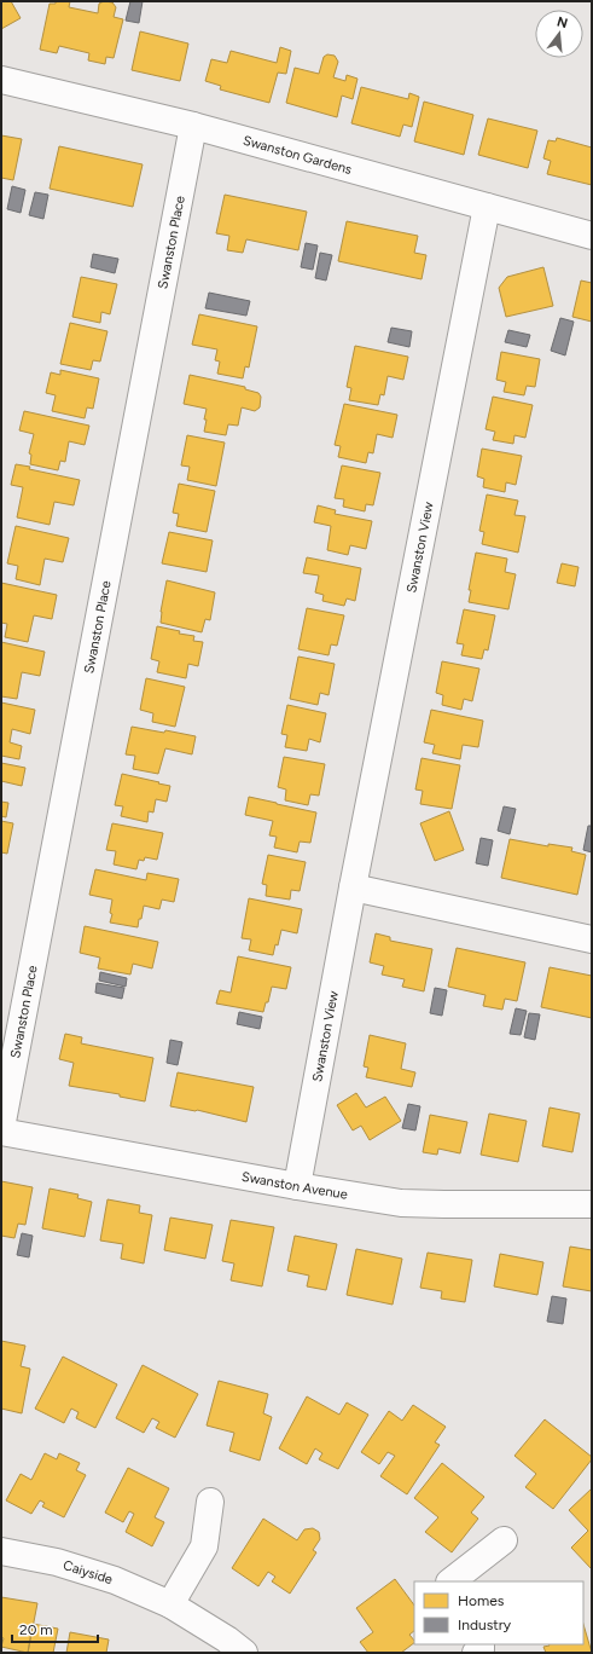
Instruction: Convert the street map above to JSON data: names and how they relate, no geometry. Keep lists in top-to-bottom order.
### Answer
{
  "streets": {
    "street": [
      "Swanston Gardens",
      "Swanston Place",
      "Swanston View",
      "Swanston Avenue",
      "Caiyside"
    ]
  },
  "crossings": [
    ["Swanston Gardens", "Swanston Place"],
    ["Swanston Gardens", "Swanston View"],
    ["Swanston Place", "Swanston Avenue"],
    ["Swanston View", "Swanston Avenue"]
  ],
  "legend": ["Homes", "Industry"],
  "scale_bar": "20 m",
  "north": "top"
}
